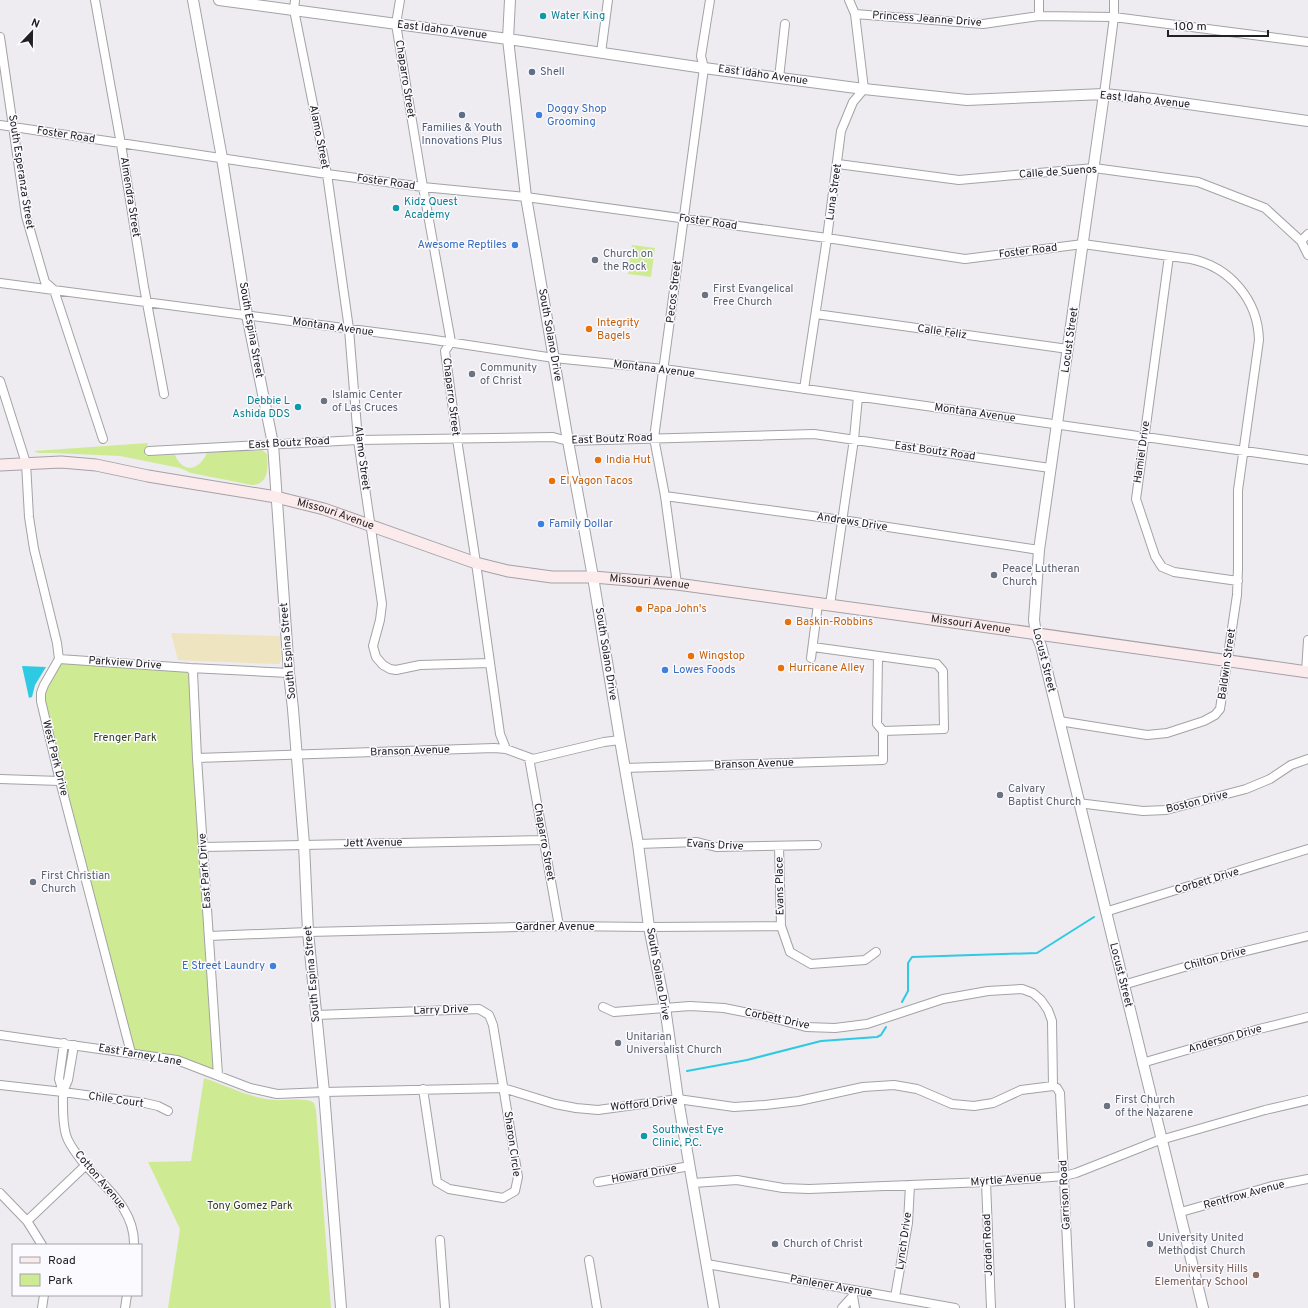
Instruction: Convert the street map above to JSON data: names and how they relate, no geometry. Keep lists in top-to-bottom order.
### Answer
{
  "streets": {
    "main road": ["Missouri Avenue"],
    "street": [
      "Princess Jeanne Drive",
      "East Idaho Avenue",
      "Chaparro Street",
      "Foster Road",
      "Alamo Street",
      "South Esperanza Street",
      "Calle de Suenos",
      "Luna Street",
      "Almendra Street",
      "Pecos Street",
      "Montana Avenue",
      "South Espina Street",
      "Calle Feliz",
      "South Solano Drive",
      "Locust Street",
      "East Boutz Road",
      "Hamiel Drive",
      "Andrews Drive",
      "Parkview Drive",
      "Baldwin Street",
      "Branson Avenue",
      "West Park Drive",
      "Boston Drive",
      "Jett Avenue",
      "Evans Drive",
      "East Park Drive",
      "Corbett Drive",
      "Evans Place",
      "Gardner Avenue",
      "Chilton Drive",
      "Larry Drive",
      "Anderson Drive",
      "East Farney Lane",
      "Chile Court",
      "Wofford Drive",
      "Sharon Circle",
      "Howard Drive",
      "Cotton Avenue",
      "Myrtle Avenue",
      "Garrison Road",
      "Rentfrow Avenue",
      "Lynch Drive",
      "Jordan Road",
      "Panlener Avenue"
    ]
  },
  "crossings": [
    ["Princess Jeanne Drive", "Locust Street"],
    ["East Idaho Avenue", "Chaparro Street"],
    ["East Idaho Avenue", "Alamo Street"],
    ["East Idaho Avenue", "Luna Street"],
    ["East Idaho Avenue", "Pecos Street"],
    ["East Idaho Avenue", "South Solano Drive"],
    ["East Idaho Avenue", "Locust Street"],
    ["Chaparro Street", "Foster Road"],
    ["Chaparro Street", "Alamo Street"],
    ["Chaparro Street", "Montana Avenue"],
    ["Chaparro Street", "East Boutz Road"],
    ["Chaparro Street", "Missouri Avenue"],
    ["Chaparro Street", "Branson Avenue"],
    ["Chaparro Street", "Jett Avenue"],
    ["Chaparro Street", "Gardner Avenue"],
    ["Foster Road", "Alamo Street"],
    ["Foster Road", "South Esperanza Street"],
    ["Foster Road", "Luna Street"],
    ["Foster Road", "Almendra Street"],
    ["Foster Road", "Pecos Street"],
    ["Foster Road", "Montana Avenue"],
    ["Foster Road", "South Espina Street"],
    ["Foster Road", "South Solano Drive"],
    ["Foster Road", "Locust Street"],
    ["Foster Road", "Hamiel Drive"],
    ["Foster Road", "Baldwin Street"],
    ["Alamo Street", "Montana Avenue"],
    ["Alamo Street", "East Boutz Road"],
    ["Alamo Street", "Missouri Avenue"],
    ["South Esperanza Street", "Montana Avenue"],
    ["Calle de Suenos", "Luna Street"],
    ["Calle de Suenos", "Locust Street"],
    ["Luna Street", "Montana Avenue"],
    ["Luna Street", "Calle Feliz"],
    ["Almendra Street", "Montana Avenue"],
    ["Pecos Street", "Montana Avenue"],
    ["Pecos Street", "East Boutz Road"],
    ["Pecos Street", "Missouri Avenue"],
    ["Pecos Street", "Andrews Drive"],
    ["Montana Avenue", "South Espina Street"],
    ["Montana Avenue", "South Solano Drive"],
    ["Montana Avenue", "Locust Street"],
    ["Montana Avenue", "Hamiel Drive"],
    ["Montana Avenue", "Baldwin Street"],
    ["South Espina Street", "East Boutz Road"],
    ["South Espina Street", "Missouri Avenue"],
    ["South Espina Street", "Parkview Drive"],
    ["South Espina Street", "Branson Avenue"],
    ["South Espina Street", "Jett Avenue"],
    ["South Espina Street", "Gardner Avenue"],
    ["South Espina Street", "Larry Drive"],
    ["South Espina Street", "East Farney Lane"],
    ["South Espina Street", "Wofford Drive"],
    ["Calle Feliz", "Locust Street"],
    ["South Solano Drive", "East Boutz Road"],
    ["South Solano Drive", "Missouri Avenue"],
    ["South Solano Drive", "Branson Avenue"],
    ["South Solano Drive", "Evans Drive"],
    ["South Solano Drive", "Corbett Drive"],
    ["South Solano Drive", "Gardner Avenue"],
    ["South Solano Drive", "Wofford Drive"],
    ["South Solano Drive", "Howard Drive"],
    ["South Solano Drive", "Myrtle Avenue"],
    ["South Solano Drive", "Panlener Avenue"],
    ["Locust Street", "East Boutz Road"],
    ["Locust Street", "Missouri Avenue"],
    ["Locust Street", "Andrews Drive"],
    ["Locust Street", "Baldwin Street"],
    ["Locust Street", "Boston Drive"],
    ["Locust Street", "Corbett Drive"],
    ["Locust Street", "Chilton Drive"],
    ["Locust Street", "Anderson Drive"],
    ["Locust Street", "Myrtle Avenue"],
    ["Locust Street", "Rentfrow Avenue"],
    ["Hamiel Drive", "Baldwin Street"],
    ["Missouri Avenue", "Baldwin Street"],
    ["Parkview Drive", "West Park Drive"],
    ["Parkview Drive", "East Park Drive"],
    ["Branson Avenue", "East Park Drive"],
    ["West Park Drive", "East Farney Lane"],
    ["Jett Avenue", "East Park Drive"],
    ["Evans Drive", "Evans Place"],
    ["East Park Drive", "Gardner Avenue"],
    ["East Park Drive", "East Farney Lane"],
    ["Corbett Drive", "Wofford Drive"],
    ["Corbett Drive", "Garrison Road"],
    ["Evans Place", "Gardner Avenue"],
    ["Larry Drive", "Wofford Drive"],
    ["Larry Drive", "Sharon Circle"],
    ["East Farney Lane", "Wofford Drive"],
    ["East Farney Lane", "Cotton Avenue"],
    ["Chile Court", "Cotton Avenue"],
    ["Wofford Drive", "Sharon Circle"],
    ["Wofford Drive", "Garrison Road"],
    ["Myrtle Avenue", "Garrison Road"],
    ["Myrtle Avenue", "Lynch Drive"],
    ["Myrtle Avenue", "Jordan Road"],
    ["Lynch Drive", "Panlener Avenue"]
  ],
  "parks": ["Frenger Park", "Tony Gomez Park"],
  "places": [
    "Water King",
    "Shell",
    "Families & Youth Innovations Plus",
    "Doggy Shop Grooming",
    "Kidz Quest Academy",
    "Awesome Reptiles",
    "Church on the Rock",
    "First Evangelical Free Church",
    "Integrity Bagels",
    "Community of Christ",
    "Islamic Center of Las Cruces",
    "Debbie L Ashida DDS",
    "India Hut",
    "El Vagon Tacos",
    "Family Dollar",
    "Peace Lutheran Church",
    "Papa John's",
    "Baskin-Robbins",
    "Wingstop",
    "Hurricane Alley",
    "Lowes Foods",
    "Calvary Baptist Church",
    "First Christian Church",
    "E Street Laundry",
    "Unitarian Universalist Church",
    "First Church of the Nazarene",
    "Southwest Eye Clinic, P.C.",
    "Church of Christ",
    "University United Methodist Church",
    "University Hills Elementary School"
  ],
  "legend": ["Road", "Park"],
  "scale_bar": "100 m",
  "north": "top"
}
